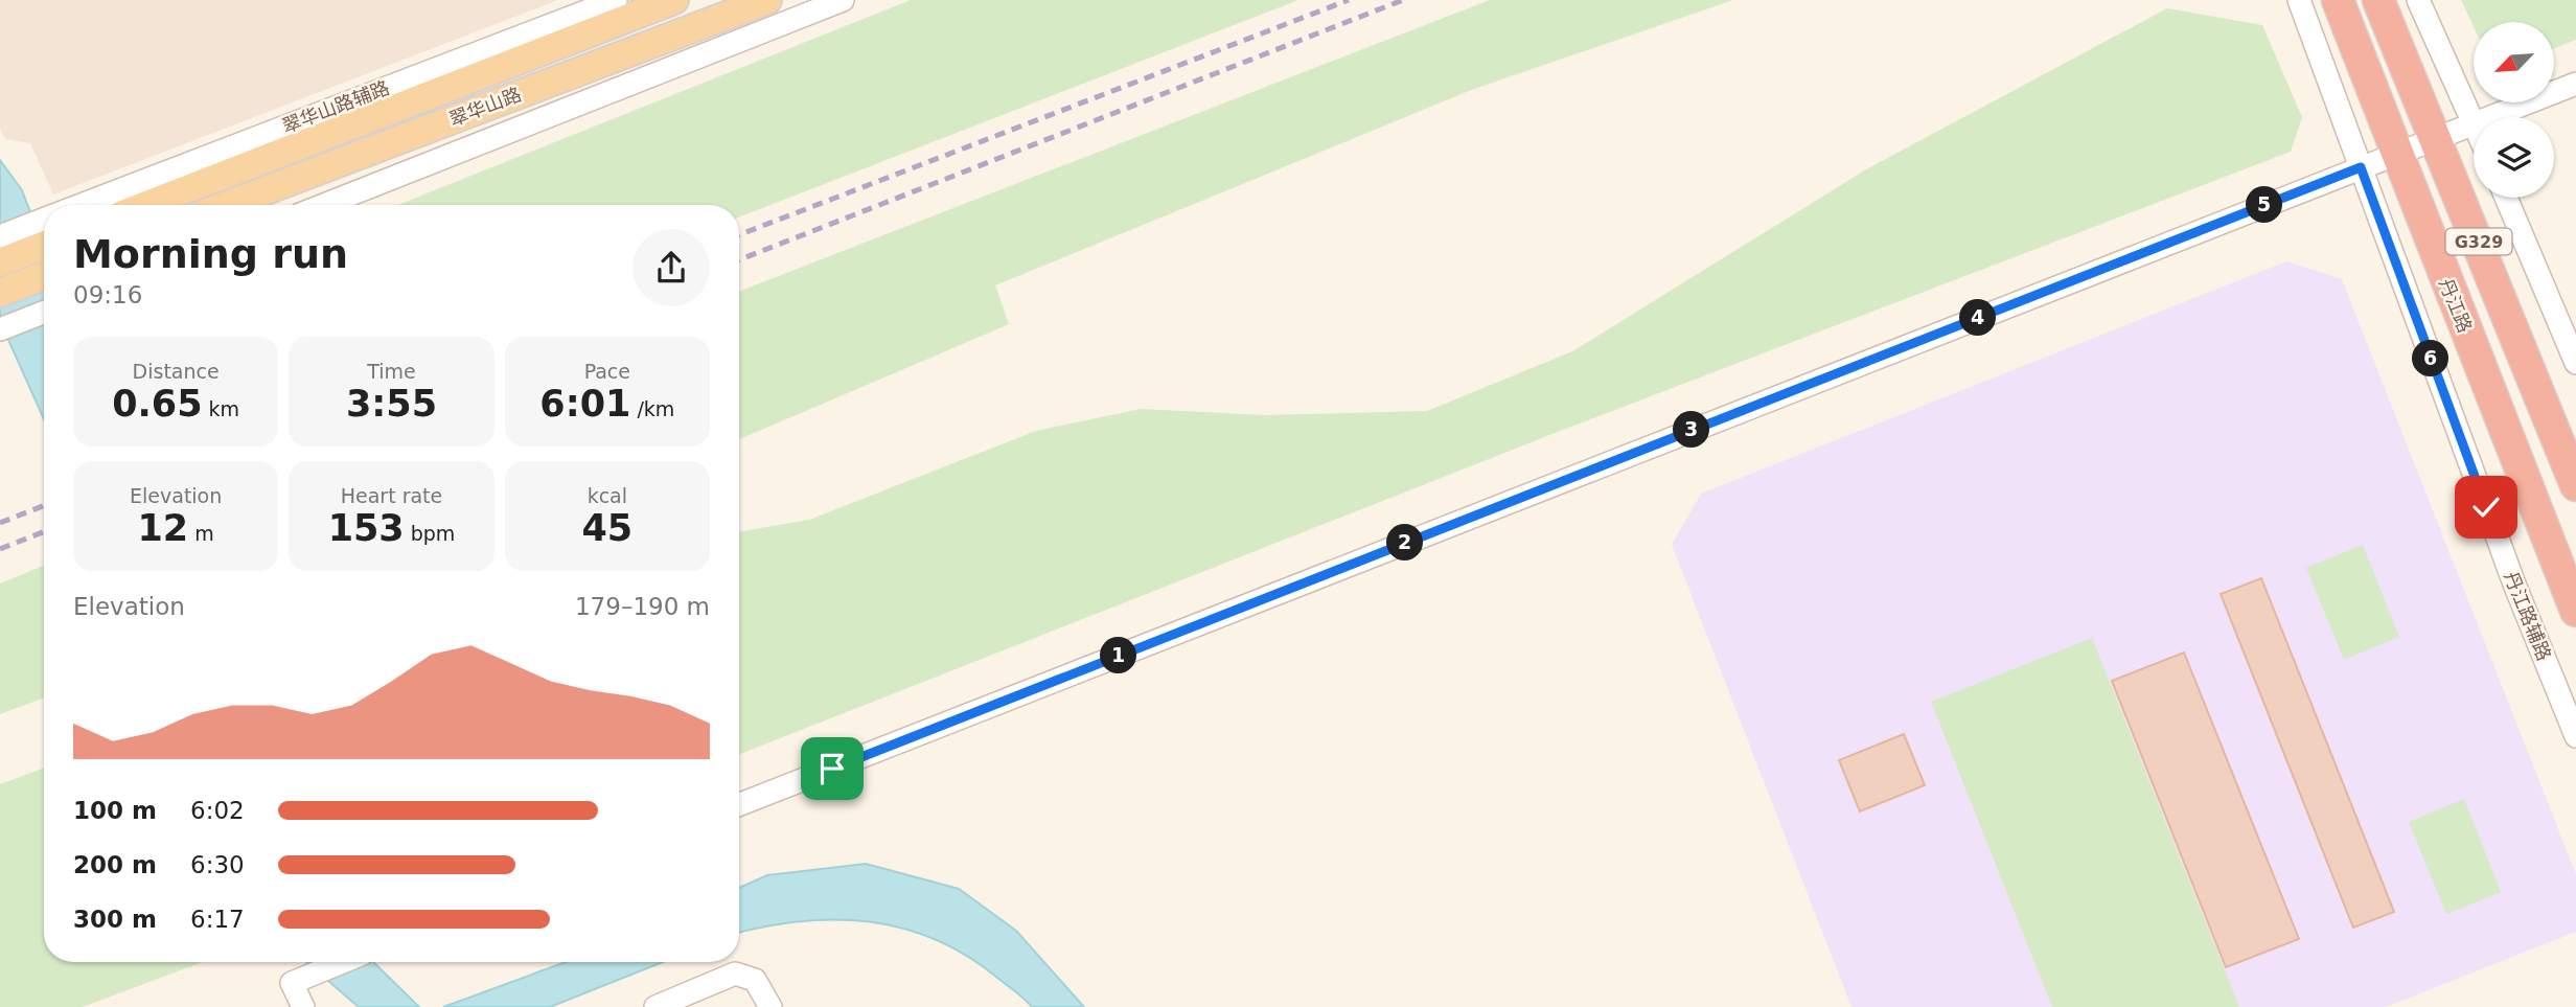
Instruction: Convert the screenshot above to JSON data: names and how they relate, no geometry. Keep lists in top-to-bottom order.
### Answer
{
  "streets": {
    "highway": ["G329", "丹江路"],
    "main road": ["翠华山路"],
    "street": ["翠华山路辅路", "丹江路辅路"]
  },
  "north": "bottom left",
  "page": {
    "pins": [
      "5",
      "4",
      "6",
      "3",
      "2",
      "1"
    ],
    "heading": ["Morning run", "09:16"],
    "stats": [
      ["Distance", "0.65 km"],
      ["Time", "3:55"],
      ["Pace", "6:01 /km"],
      ["Elevation", "12 m"],
      ["Heart rate", "153 bpm"],
      ["kcal", "45"]
    ],
    "chart": ["Elevation", "179–190 m"],
    "list": [
      {
        "name": "100 m",
        "note": "6:02"
      },
      {
        "name": "200 m",
        "note": "6:30"
      },
      {
        "name": "300 m",
        "note": "6:17"
      }
    ]
  }
}
